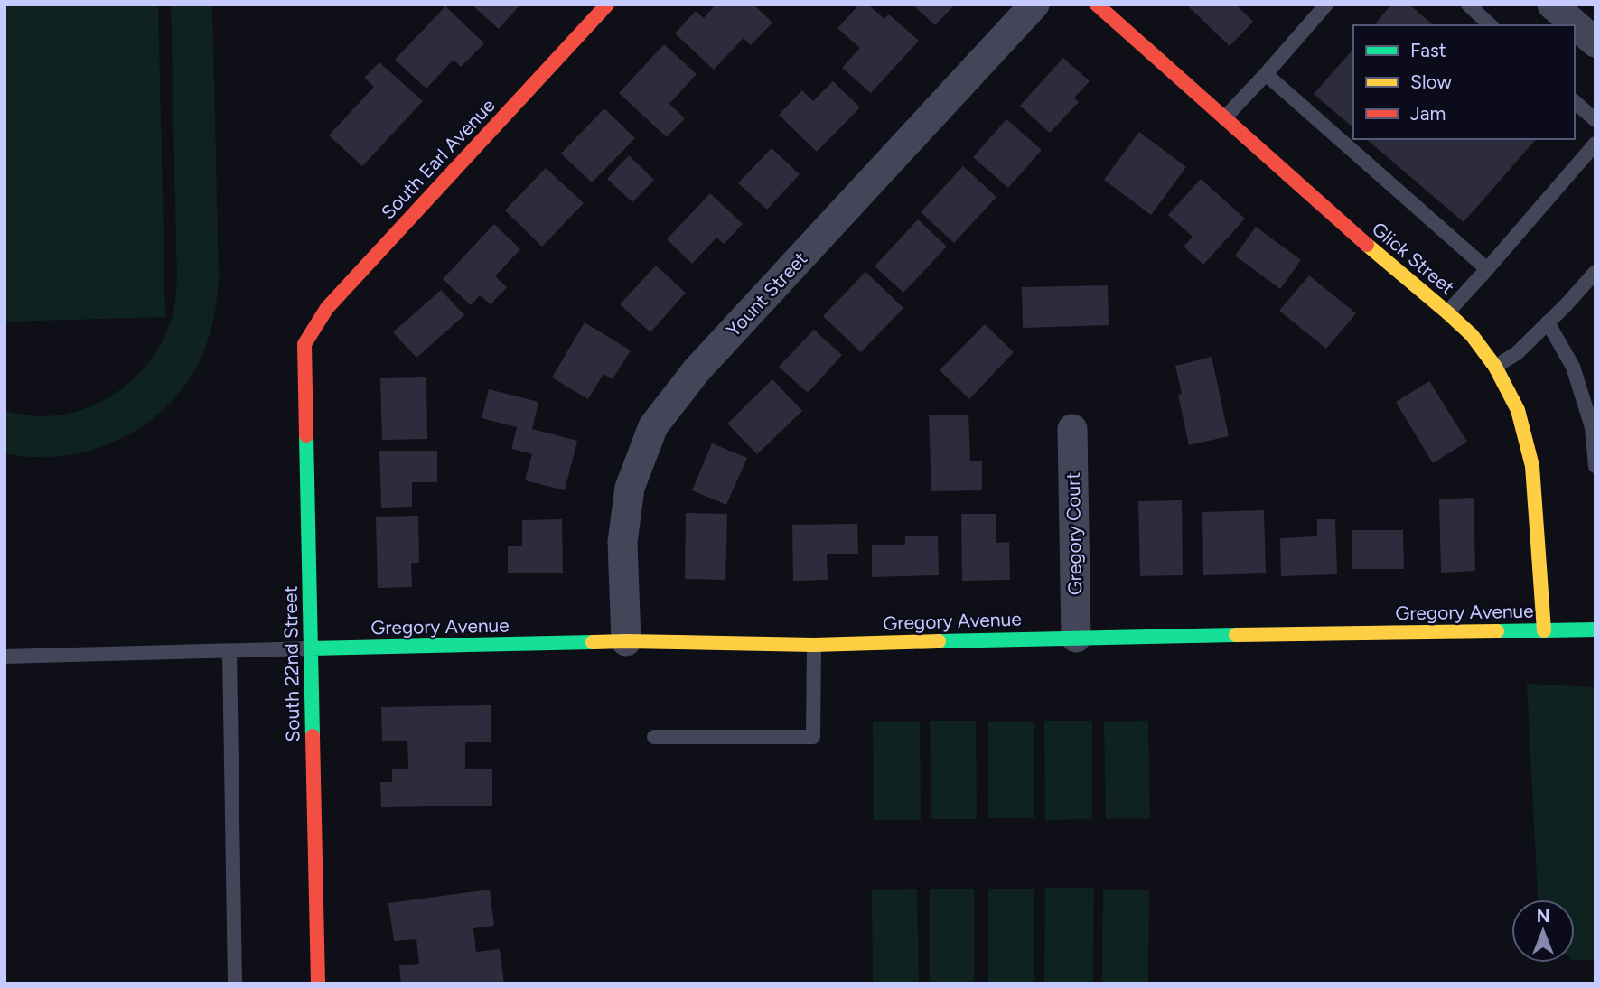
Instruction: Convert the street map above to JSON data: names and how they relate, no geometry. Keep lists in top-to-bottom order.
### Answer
{
  "streets": {
    "street": [
      "South Earl Avenue",
      "Glick Street",
      "Yount Street",
      "Gregory Court",
      "Gregory Avenue",
      "South 22nd Street"
    ]
  },
  "crossings": [
    ["South Earl Avenue", "South 22nd Street"],
    ["Glick Street", "Gregory Avenue"],
    ["Yount Street", "Gregory Avenue"],
    ["Gregory Court", "Gregory Avenue"],
    ["Gregory Avenue", "South 22nd Street"]
  ],
  "legend": ["Fast", "Slow", "Jam"],
  "north": "top"
}
